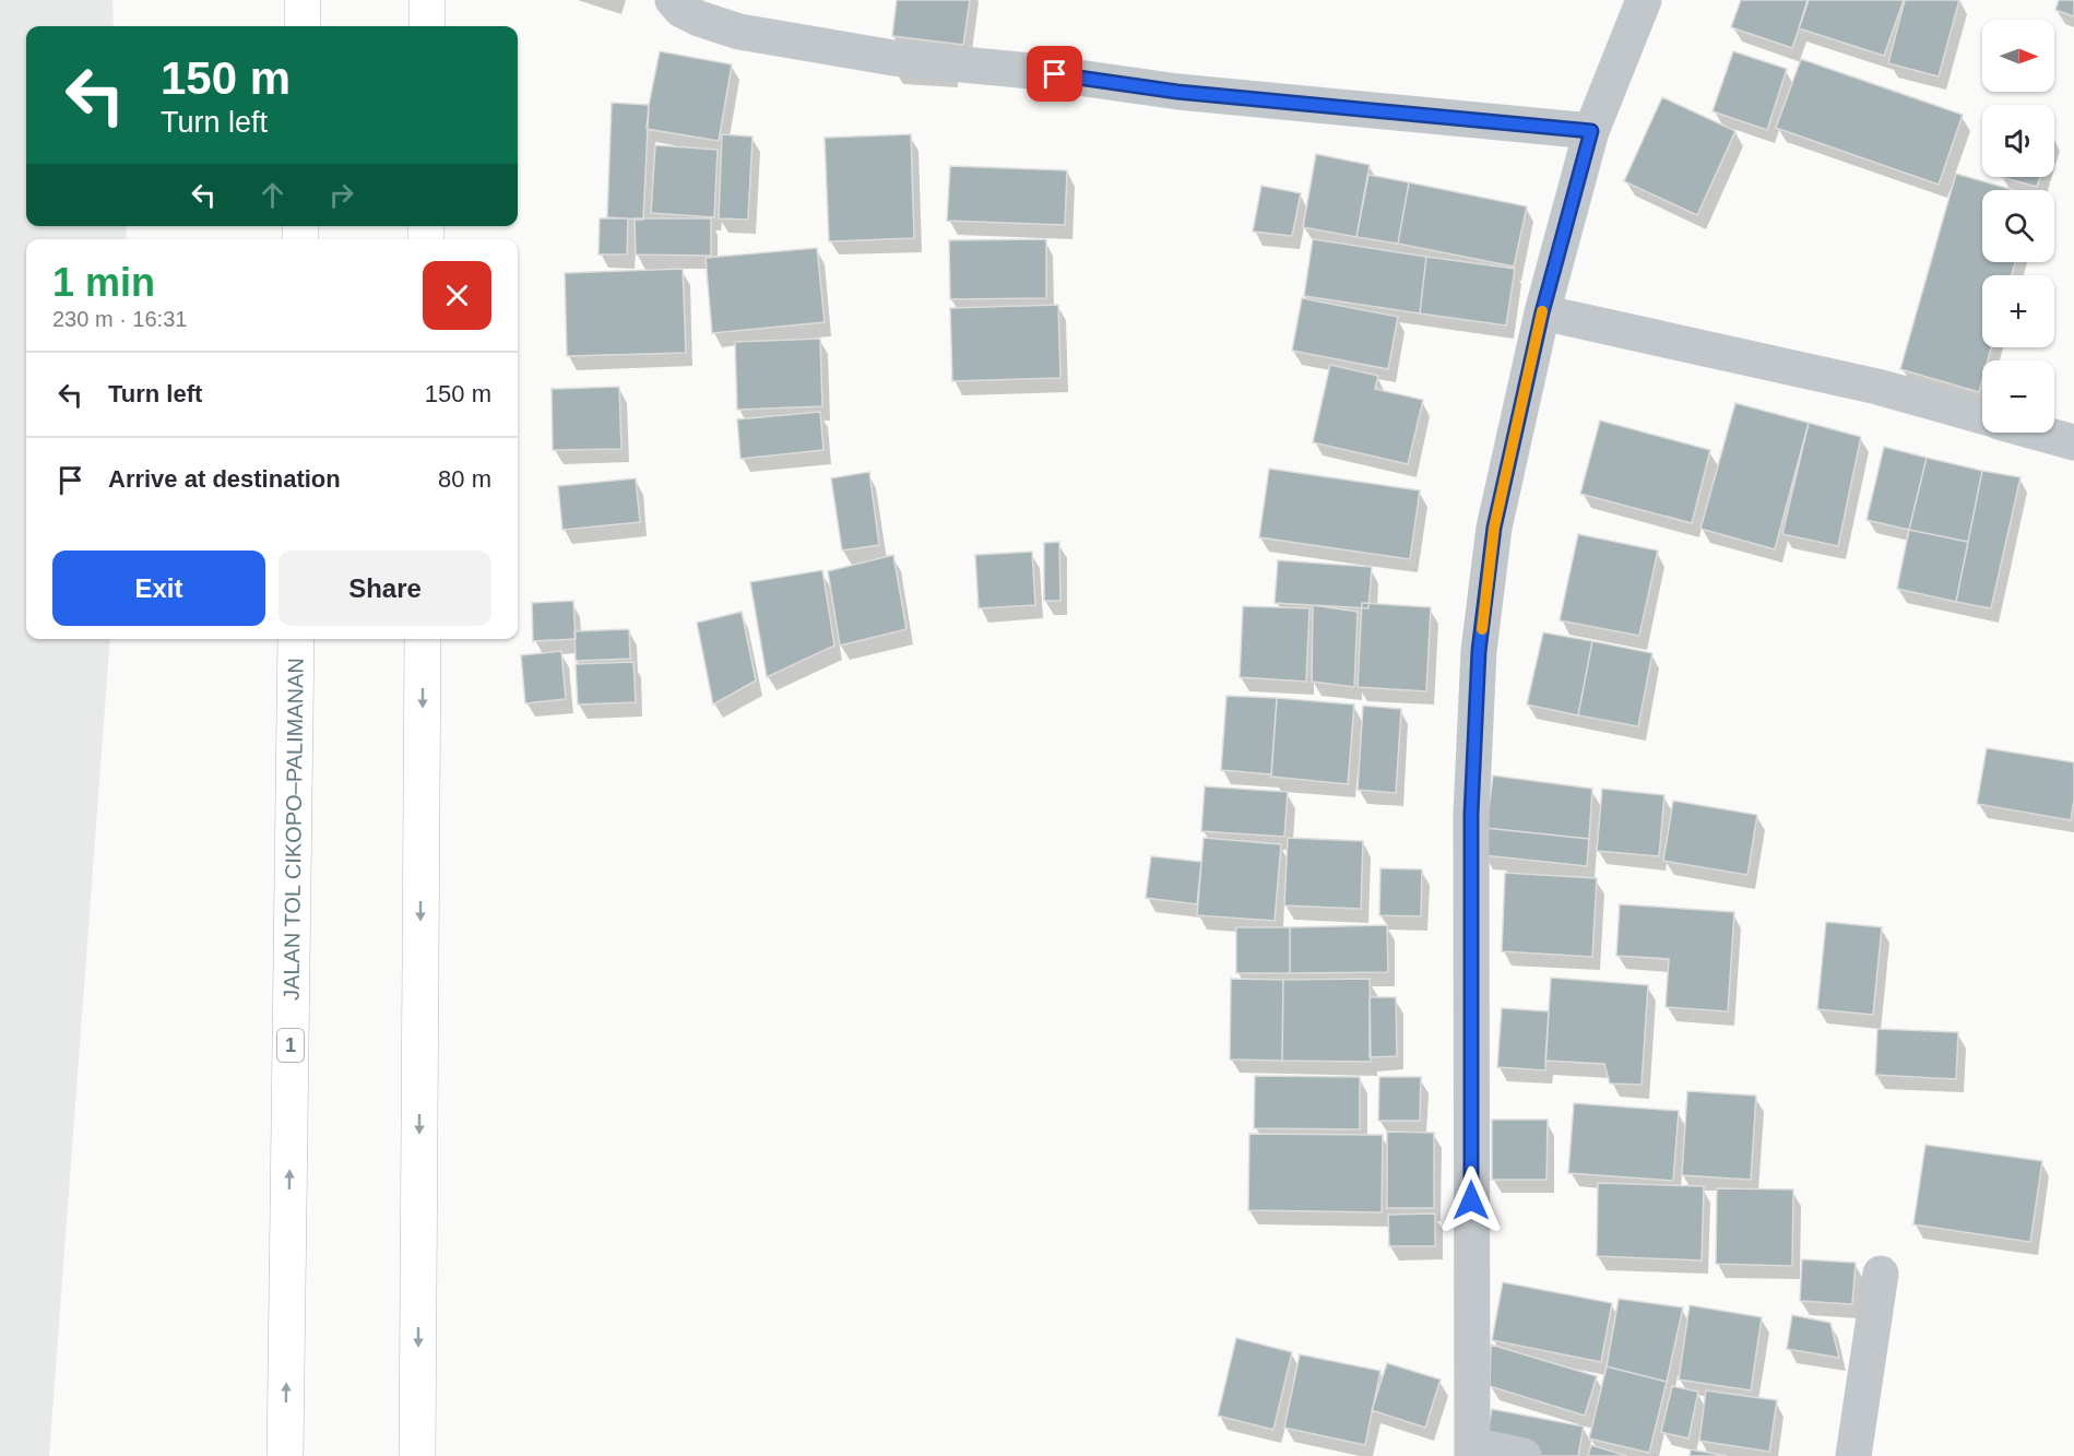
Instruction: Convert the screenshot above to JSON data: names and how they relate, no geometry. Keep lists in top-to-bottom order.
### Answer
{
  "streets": {
    "highway": ["JALAN TOL CIKOPO–PALIMANAN", "1"]
  },
  "north": "right",
  "page": {
    "map_buttons": ["+", "−"],
    "turn": ["150 m", "Turn left"],
    "heading": ["1 min", "230 m · 16:31"],
    "list": [
      {
        "name": "Turn left",
        "value": "150 m"
      },
      {
        "name": "Arrive at destination",
        "value": "80 m"
      }
    ],
    "buttons": ["Exit", "Share"]
  }
}
